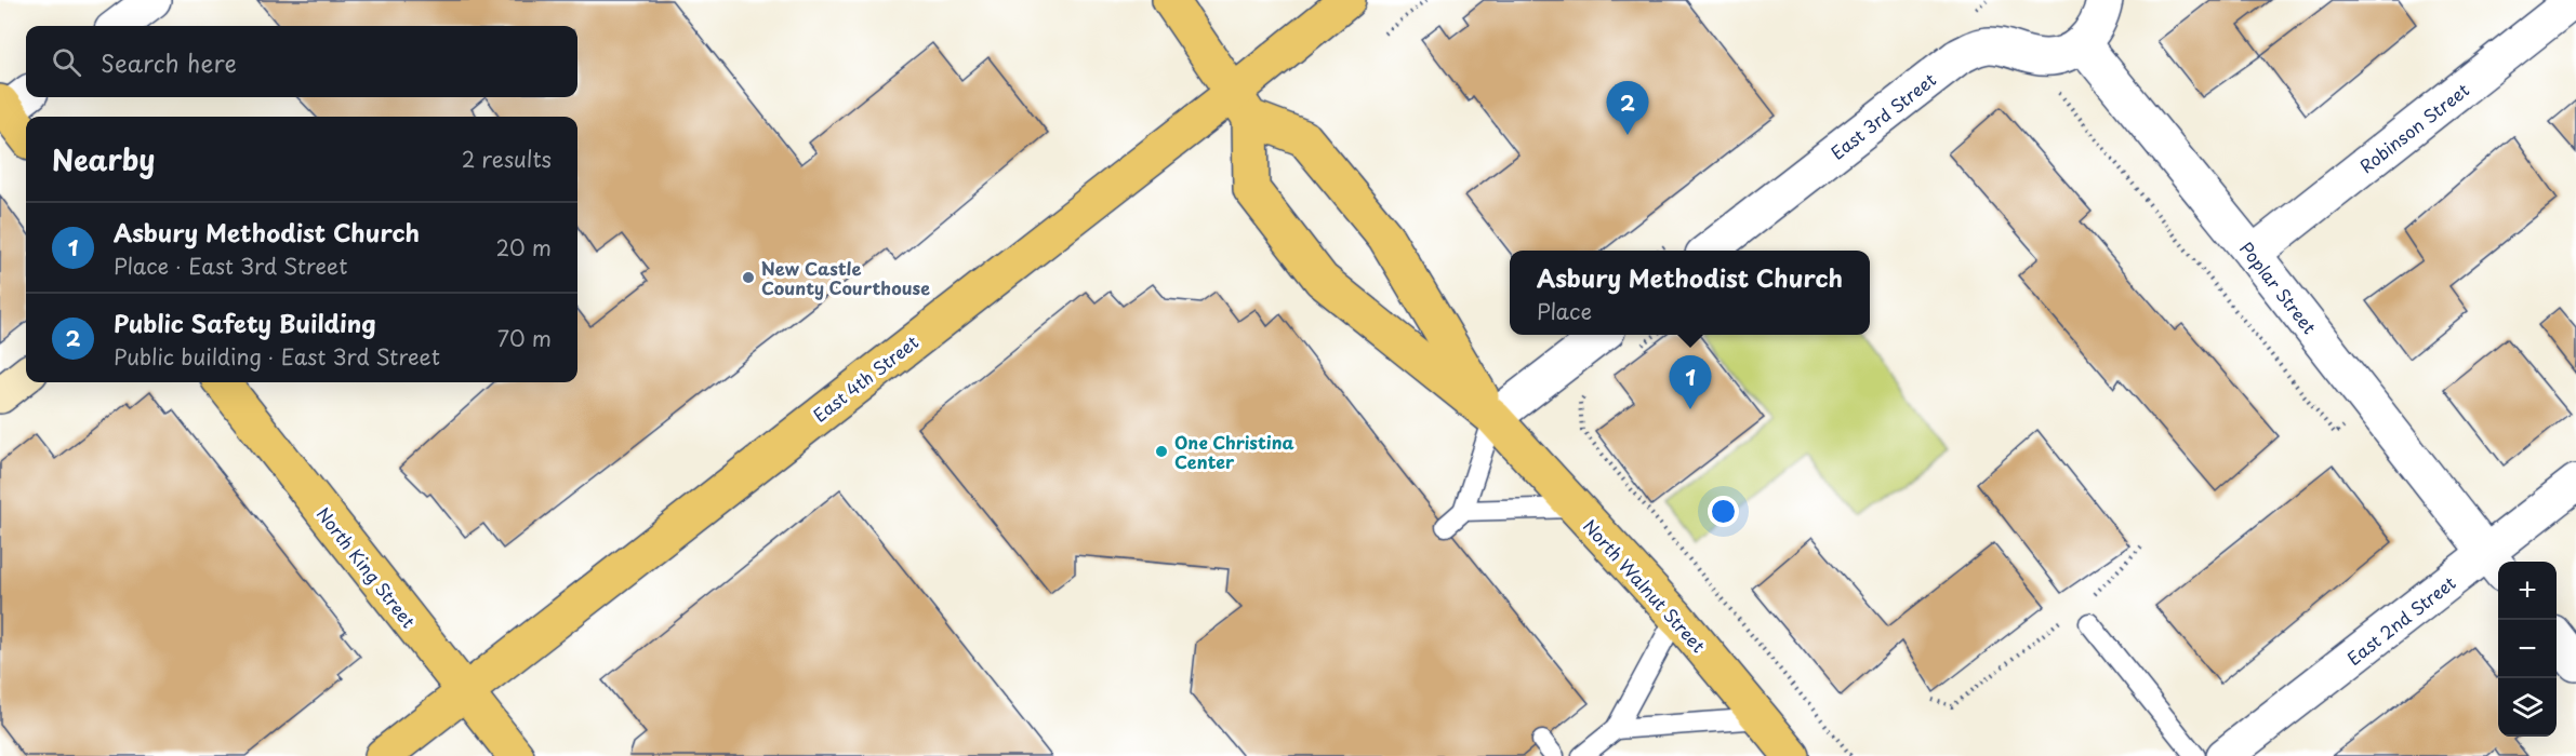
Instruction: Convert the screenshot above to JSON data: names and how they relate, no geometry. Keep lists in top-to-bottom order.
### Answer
{
  "streets": {
    "main road": ["East 4th Street", "North King Street", "North Walnut Street"],
    "street": [
      "East 3rd Street",
      "Robinson Street",
      "Poplar Street",
      "East 2nd Street"
    ]
  },
  "crossings": [
    ["East 3rd Street", "Poplar Street"],
    ["Robinson Street", "Poplar Street"],
    ["Poplar Street", "East 2nd Street"],
    ["East 4th Street", "North King Street"],
    ["East 4th Street", "North Walnut Street"]
  ],
  "places": ["New Castle County Courthouse", "One Christina Center"],
  "page": {
    "search": "Search here",
    "pins": ["2", "1"],
    "heading": ["Nearby", "2 results"],
    "list": [
      {
        "mark": "1",
        "name": "Asbury Methodist Church",
        "note": "Place · East 3rd Street",
        "value": "20 m"
      },
      {
        "mark": "2",
        "name": "Public Safety Building",
        "note": "Public building · East 3rd Street",
        "value": "70 m"
      }
    ],
    "popup": ["Asbury Methodist Church", "Place"],
    "map_buttons": ["+", "−"]
  }
}
